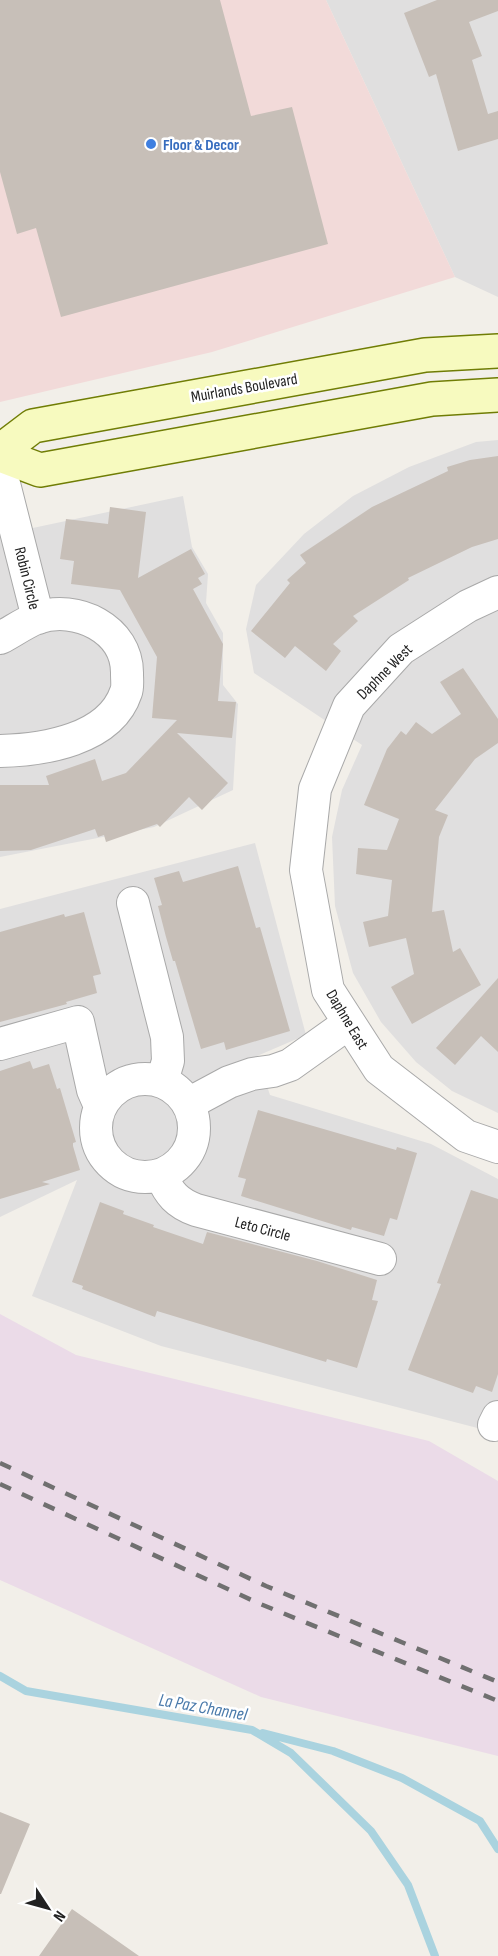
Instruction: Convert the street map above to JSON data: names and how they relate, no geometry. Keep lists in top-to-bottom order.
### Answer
{
  "streets": {
    "main road": ["Muirlands Boulevard"],
    "street": [
      "Robin Circle",
      "Daphne West",
      "Daphne East",
      "Leto Circle"
    ]
  },
  "crossings": [
    ["Daphne West", "Daphne East"]
  ],
  "water": ["La Paz Channel"],
  "places": ["Floor & Decor"],
  "north": "bottom right"
}
